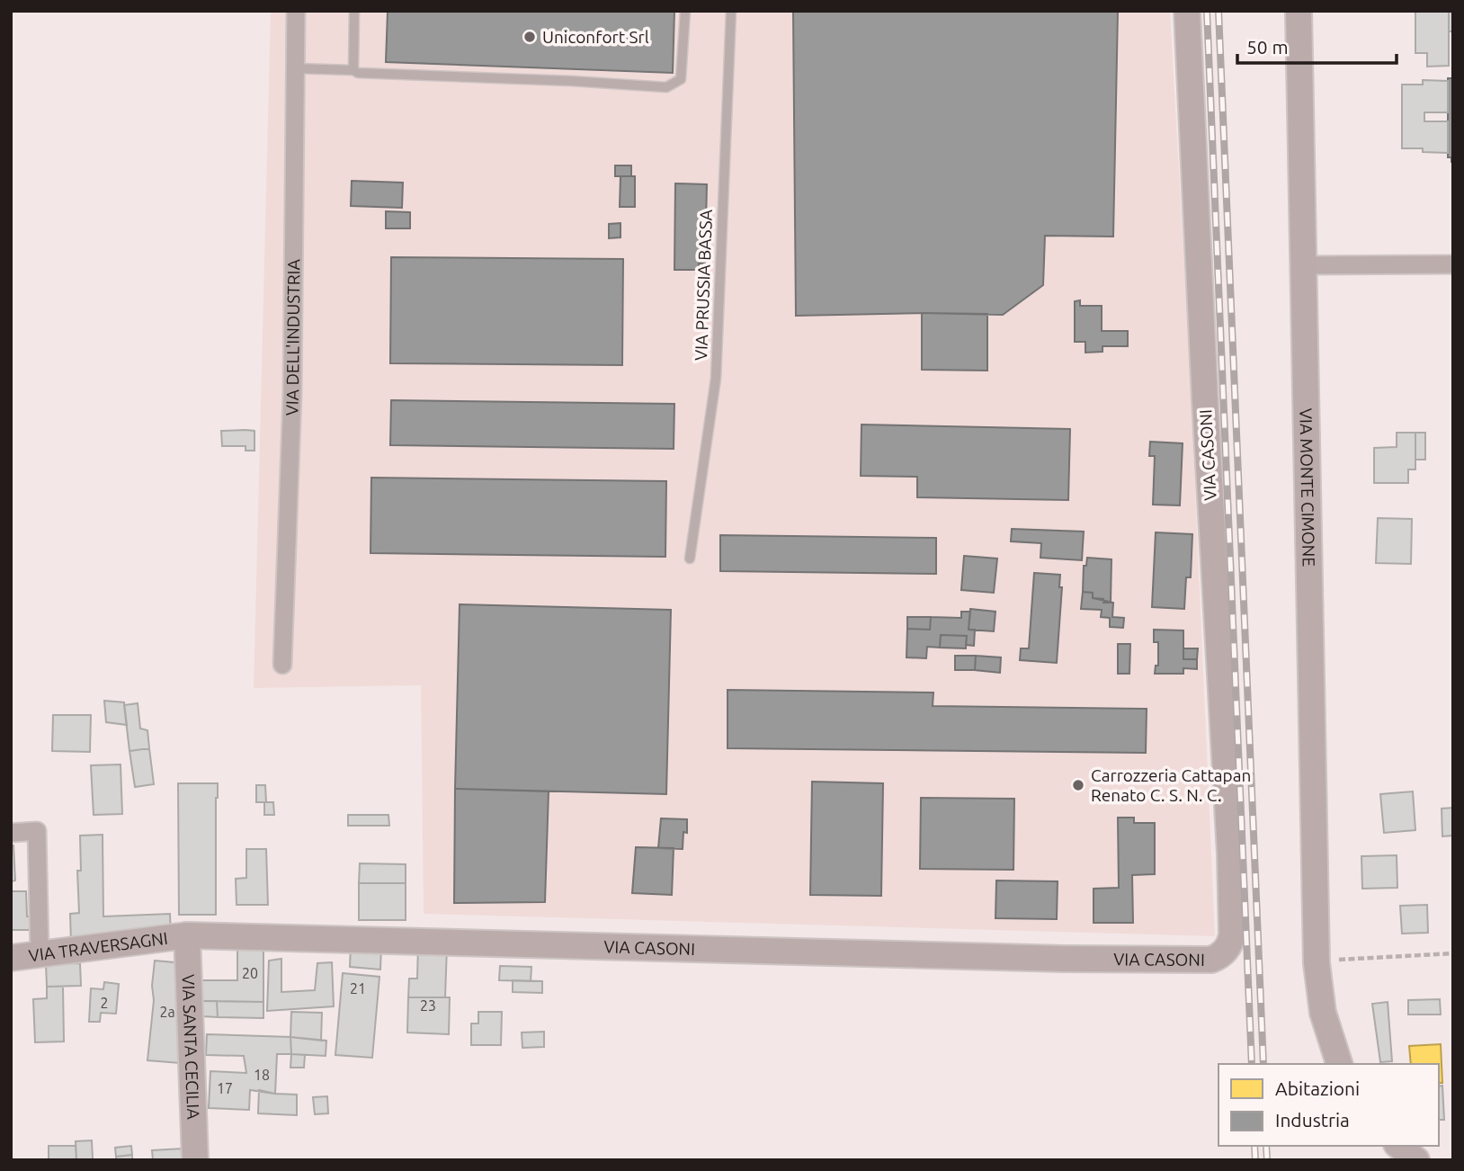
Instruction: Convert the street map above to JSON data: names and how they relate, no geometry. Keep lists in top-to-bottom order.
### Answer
{
  "streets": {
    "street": [
      "VIA DELL'INDUSTRIA",
      "VIA CASONI",
      "VIA MONTE CIMONE",
      "VIA TRAVERSAGNI",
      "VIA SANTA CECILIA"
    ],
    "lane": ["VIA PRUSSIA BASSA"]
  },
  "crossings": [
    ["VIA CASONI", "VIA TRAVERSAGNI"],
    ["VIA CASONI", "VIA SANTA CECILIA"],
    ["VIA TRAVERSAGNI", "VIA SANTA CECILIA"]
  ],
  "places": ["Uniconfort Srl", "Carrozzeria Cattapan Renato C. S. N. C."],
  "house_numbers": [
    "20",
    "21",
    "2",
    "23",
    "2a",
    "18",
    "17"
  ],
  "legend": ["Abitazioni", "Industria"],
  "scale_bar": "50 m"
}
